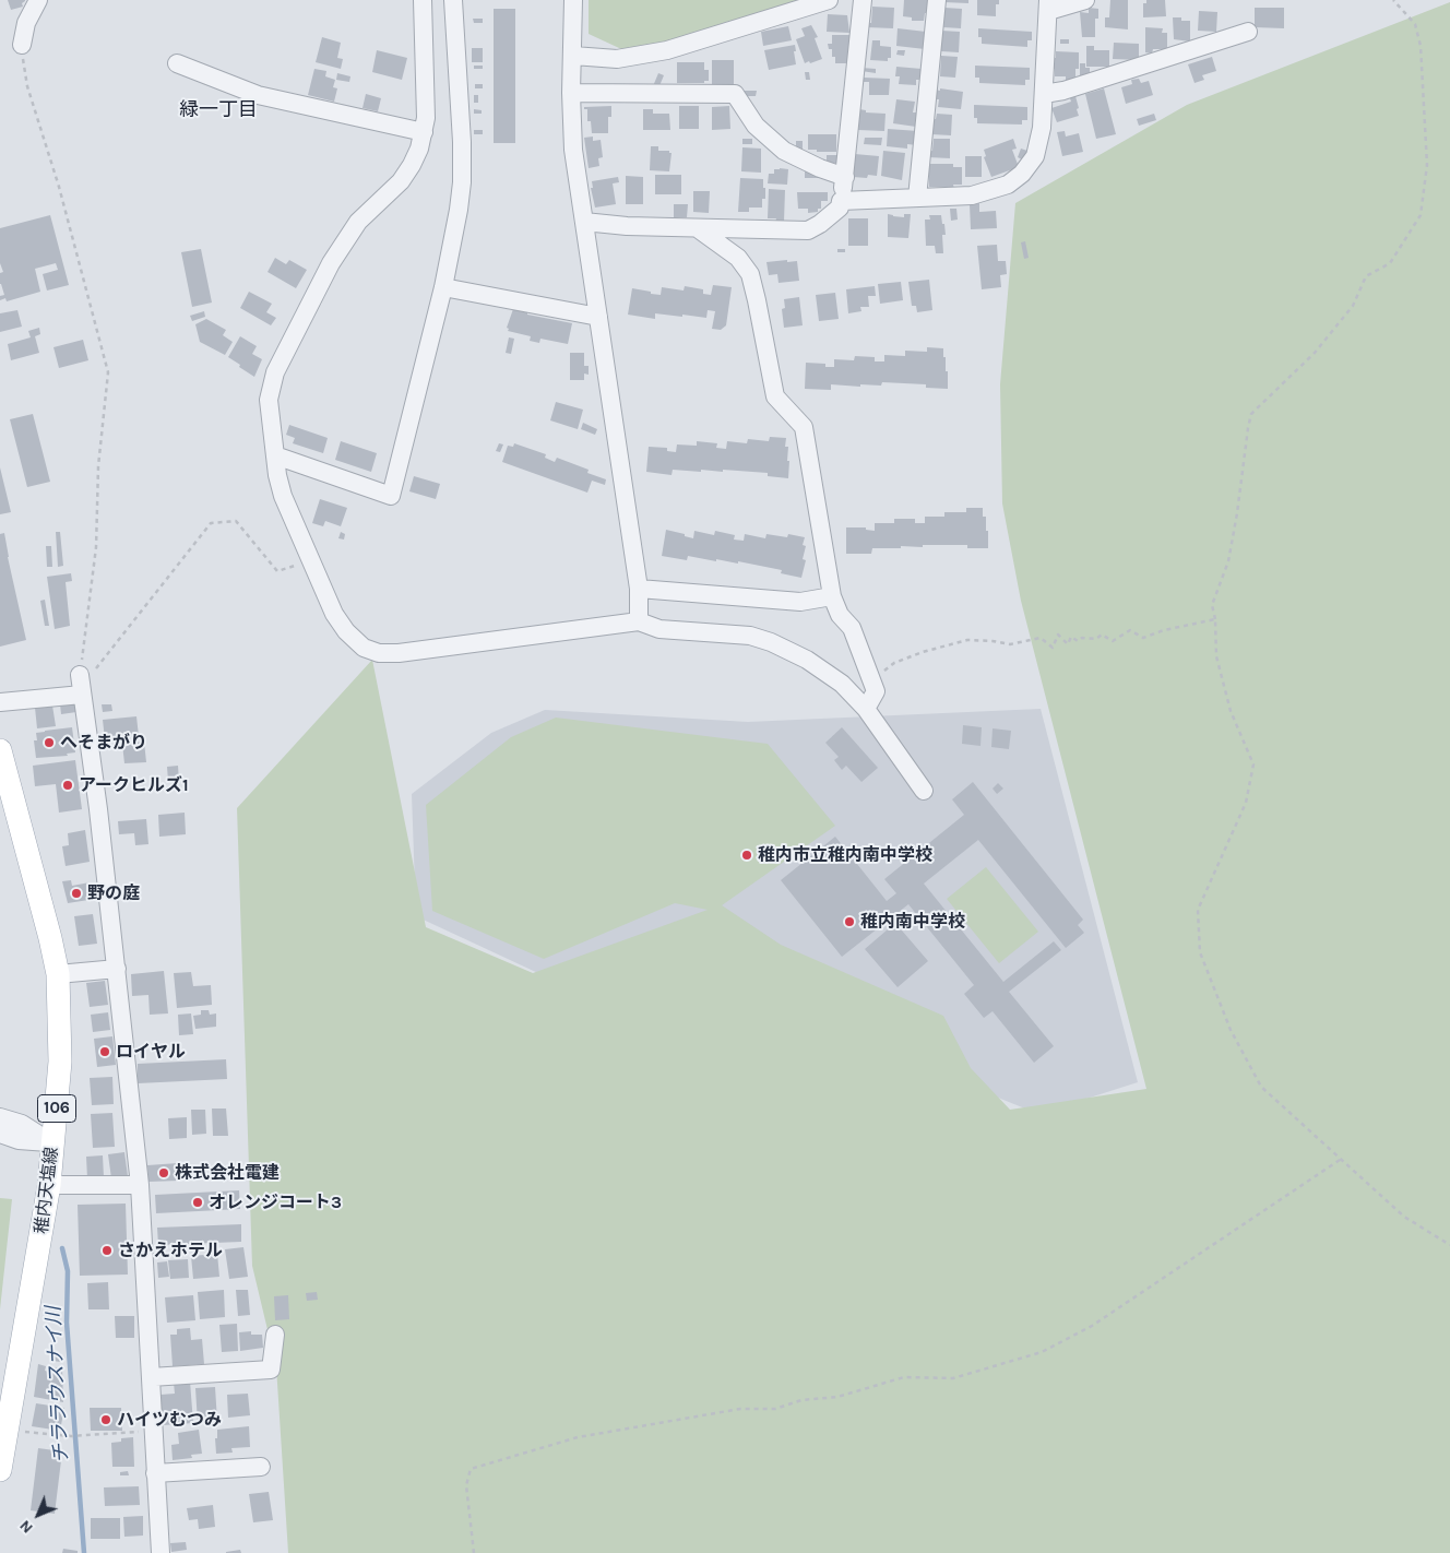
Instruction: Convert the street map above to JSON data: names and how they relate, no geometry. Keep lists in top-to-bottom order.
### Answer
{
  "streets": {
    "main road": ["106", "稚内天塩線"]
  },
  "districts": ["緑一丁目"],
  "water": ["チララウスナイ川"],
  "places": [
    "へそまがり",
    "アークヒルズ1",
    "稚内市立稚内南中学校",
    "野の庭",
    "稚内南中学校",
    "ロイヤル",
    "株式会社電建",
    "オレンジコート3",
    "さかえホテル",
    "ハイツむつみ"
  ],
  "north": "bottom left"
}
